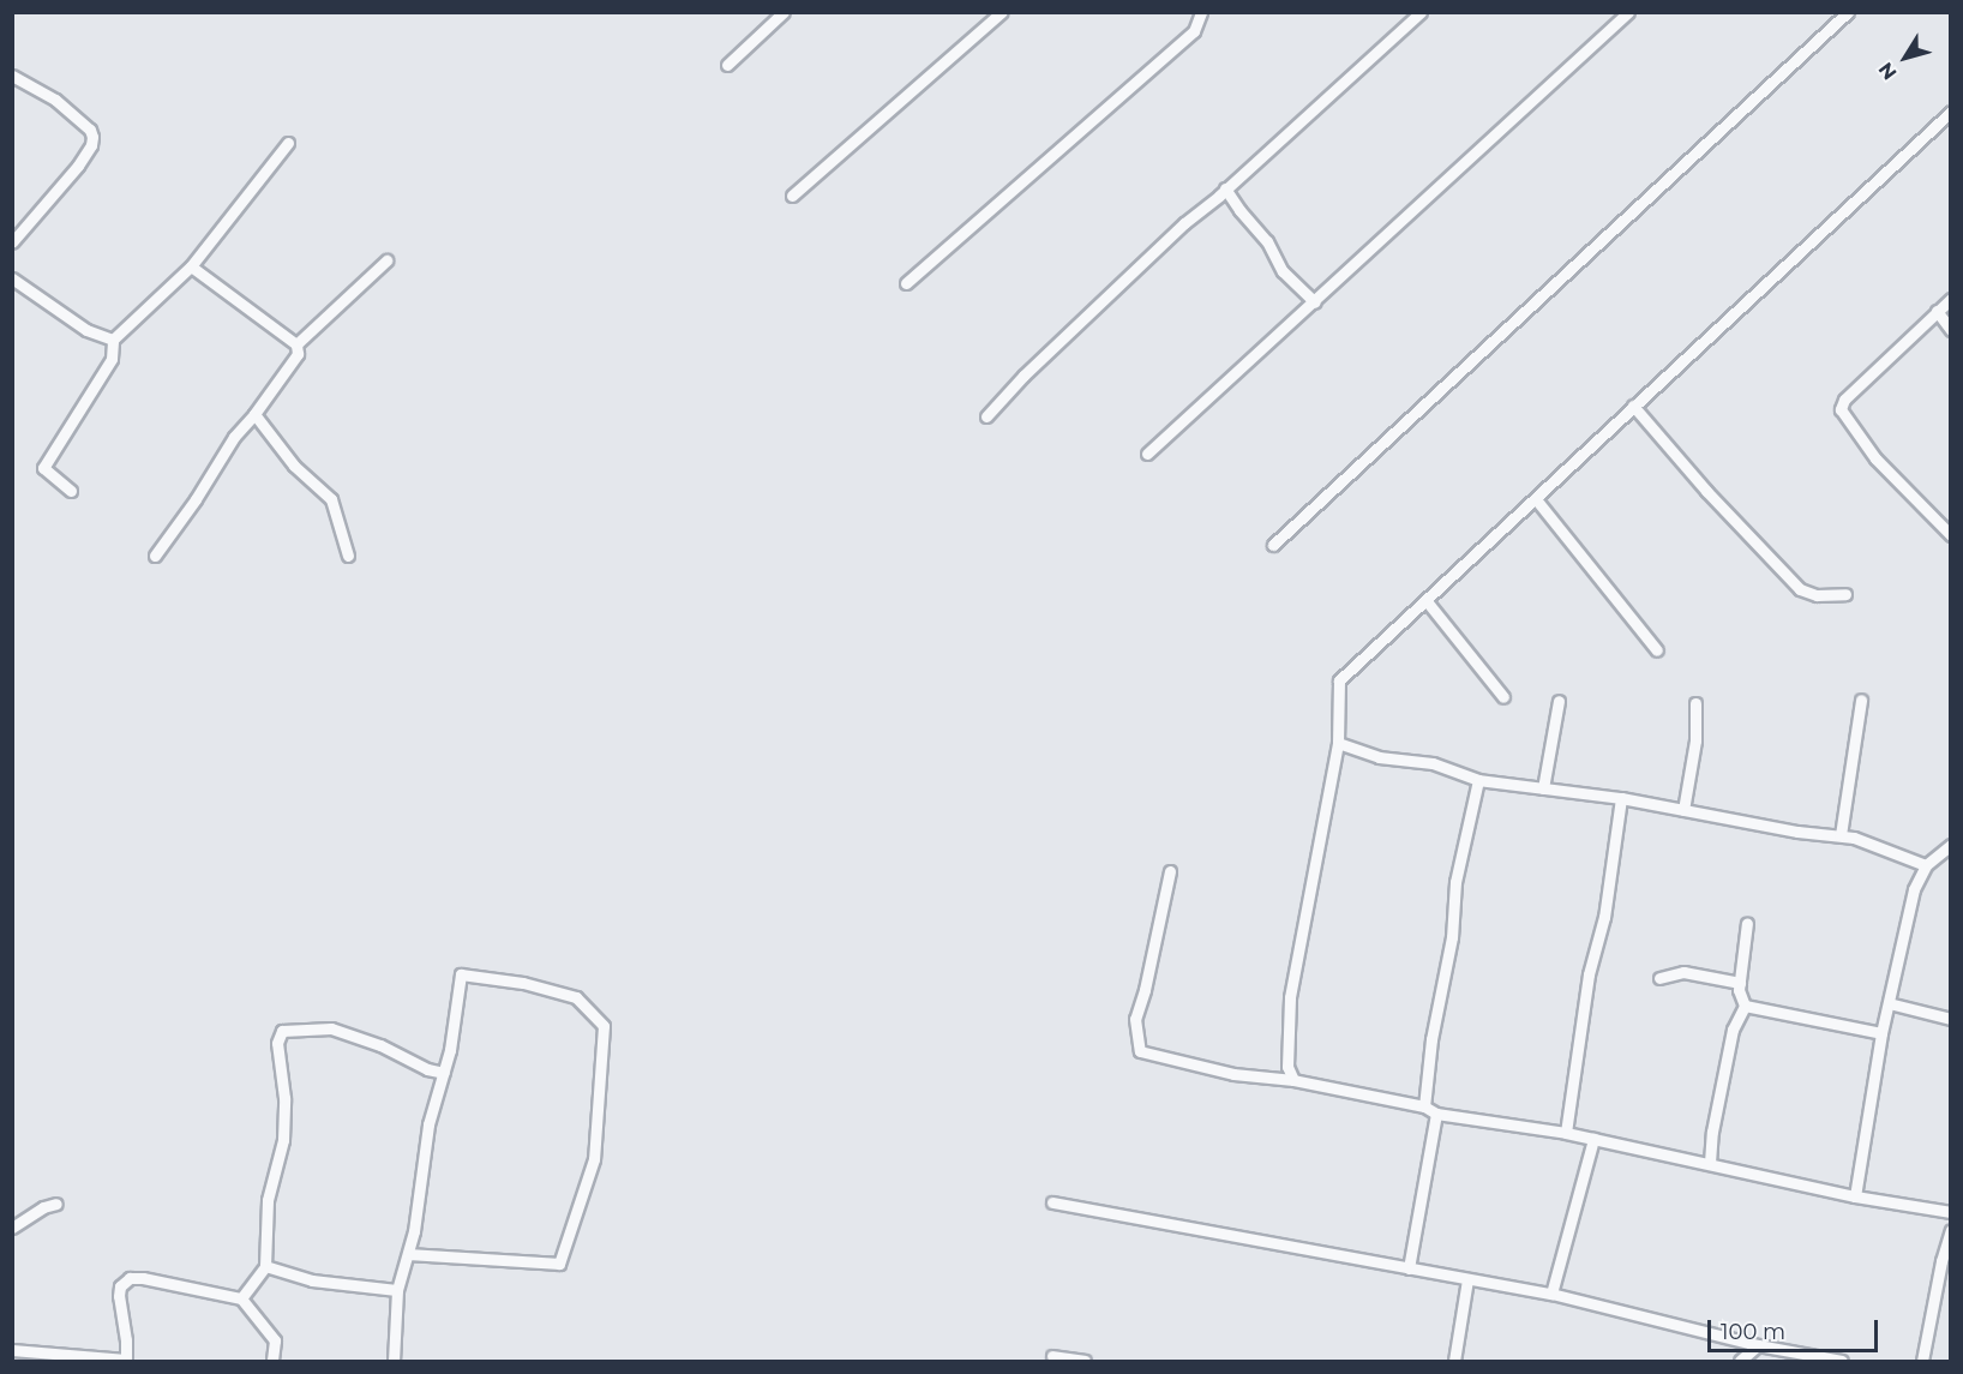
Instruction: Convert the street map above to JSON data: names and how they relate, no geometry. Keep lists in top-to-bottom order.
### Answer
{
  "scale_bar": "100 m",
  "north": "bottom left"
}
